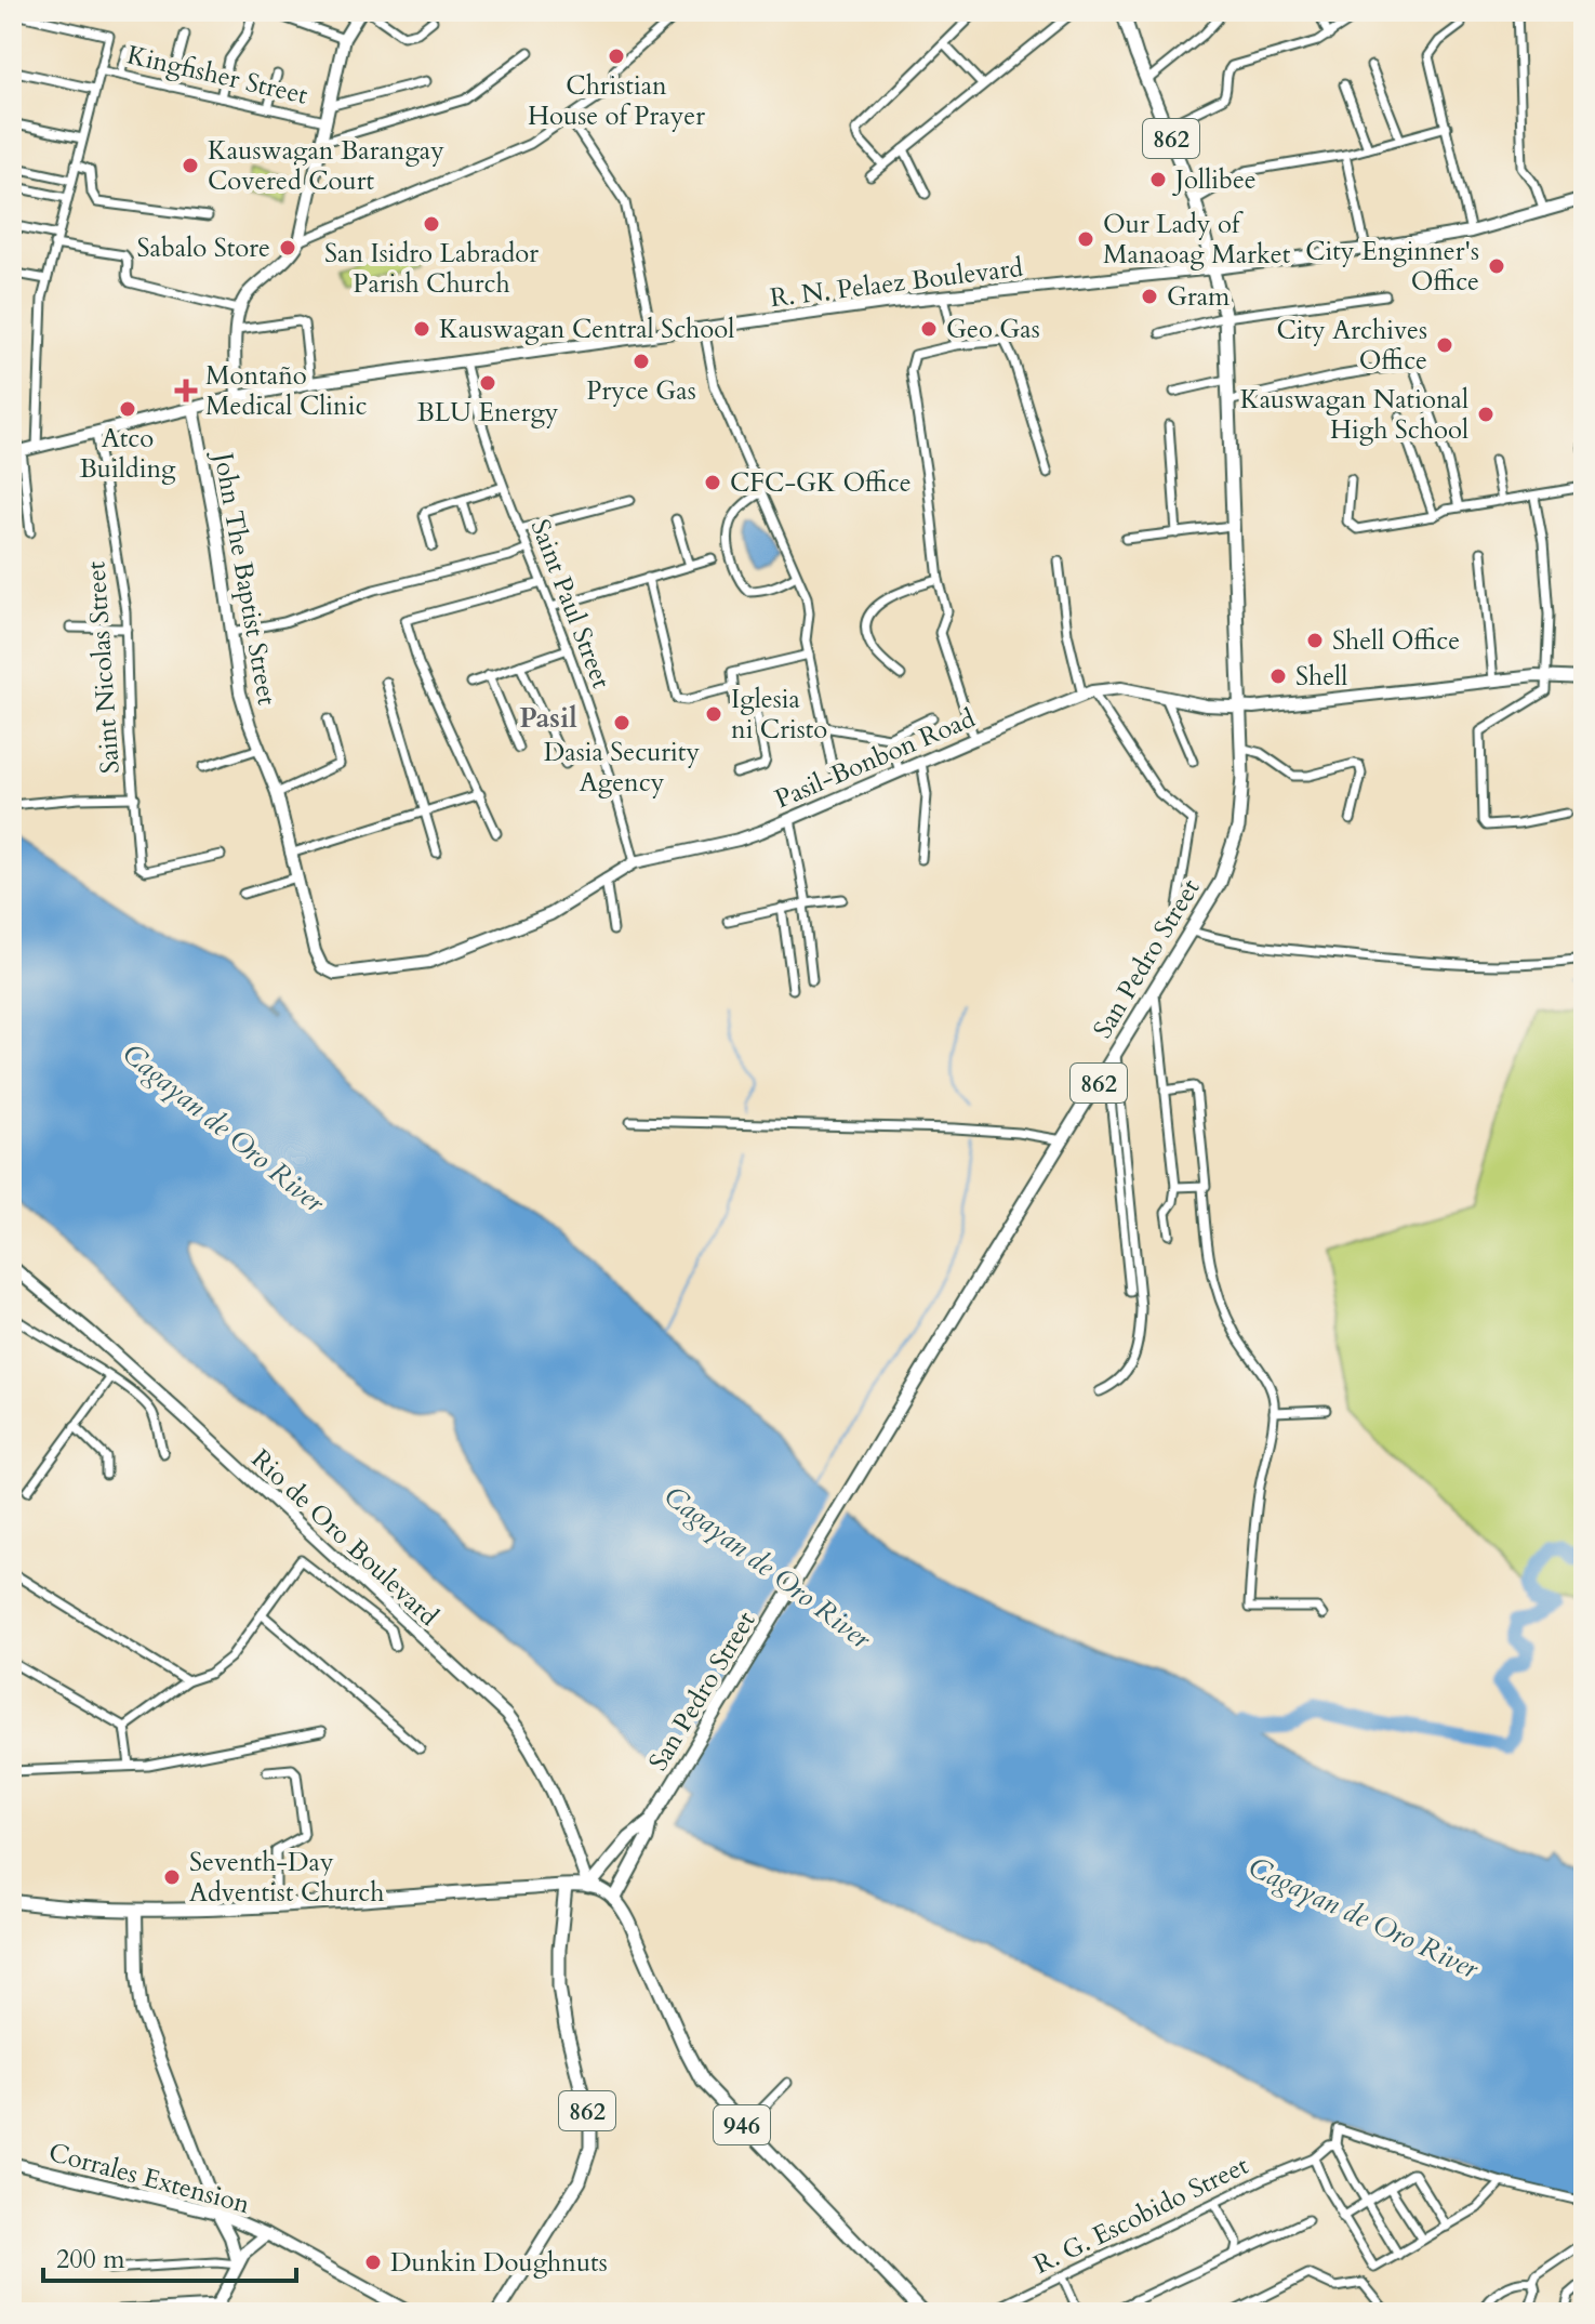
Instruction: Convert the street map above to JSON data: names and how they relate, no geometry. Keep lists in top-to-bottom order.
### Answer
{
  "streets": {
    "main road": ["862", "San Pedro Street", "946"],
    "street": [
      "Kingfisher Street",
      "R. N. Pelaez Boulevard",
      "John The Baptist Street",
      "Saint Paul Street",
      "Saint Nicolas Street",
      "Pasil-Bonbon Road",
      "Rio de Oro Boulevard",
      "Corrales Extension",
      "R. G. Escobido Street"
    ]
  },
  "crossings": [
    ["R. N. Pelaez Boulevard", "John The Baptist Street"],
    ["R. N. Pelaez Boulevard", "Saint Paul Street"],
    ["R. N. Pelaez Boulevard", "Saint Nicolas Street"],
    ["R. N. Pelaez Boulevard", "San Pedro Street"],
    ["John The Baptist Street", "Pasil-Bonbon Road"],
    ["Saint Paul Street", "Pasil-Bonbon Road"],
    ["Pasil-Bonbon Road", "San Pedro Street"],
    ["San Pedro Street", "Rio de Oro Boulevard"],
    ["San Pedro Street", "946"]
  ],
  "districts": ["Pasil"],
  "water": ["Cagayan de Oro River"],
  "places": {
    "other": [
      "Christian House of Prayer",
      "Kauswagan Barangay Covered Court",
      "Jollibee",
      "San Isidro Labrador Parish Church",
      "Our Lady of Manaoag Market",
      "Sabalo Store",
      "City Enginner's Office",
      "Gram",
      "Kauswagan Central School",
      "Geo Gas",
      "City Archives Office",
      "Pryce Gas",
      "BLU Energy",
      "Atco Building",
      "Kauswagan National High School",
      "CFC-GK Office",
      "Shell Office",
      "Shell",
      "Iglesia ni Cristo",
      "Dasia Security Agency",
      "Seventh-Day Adventist Church",
      "Dunkin Doughnuts"
    ],
    "health": ["Montaño Medical Clinic"]
  },
  "scale_bar": "200 m"
}
